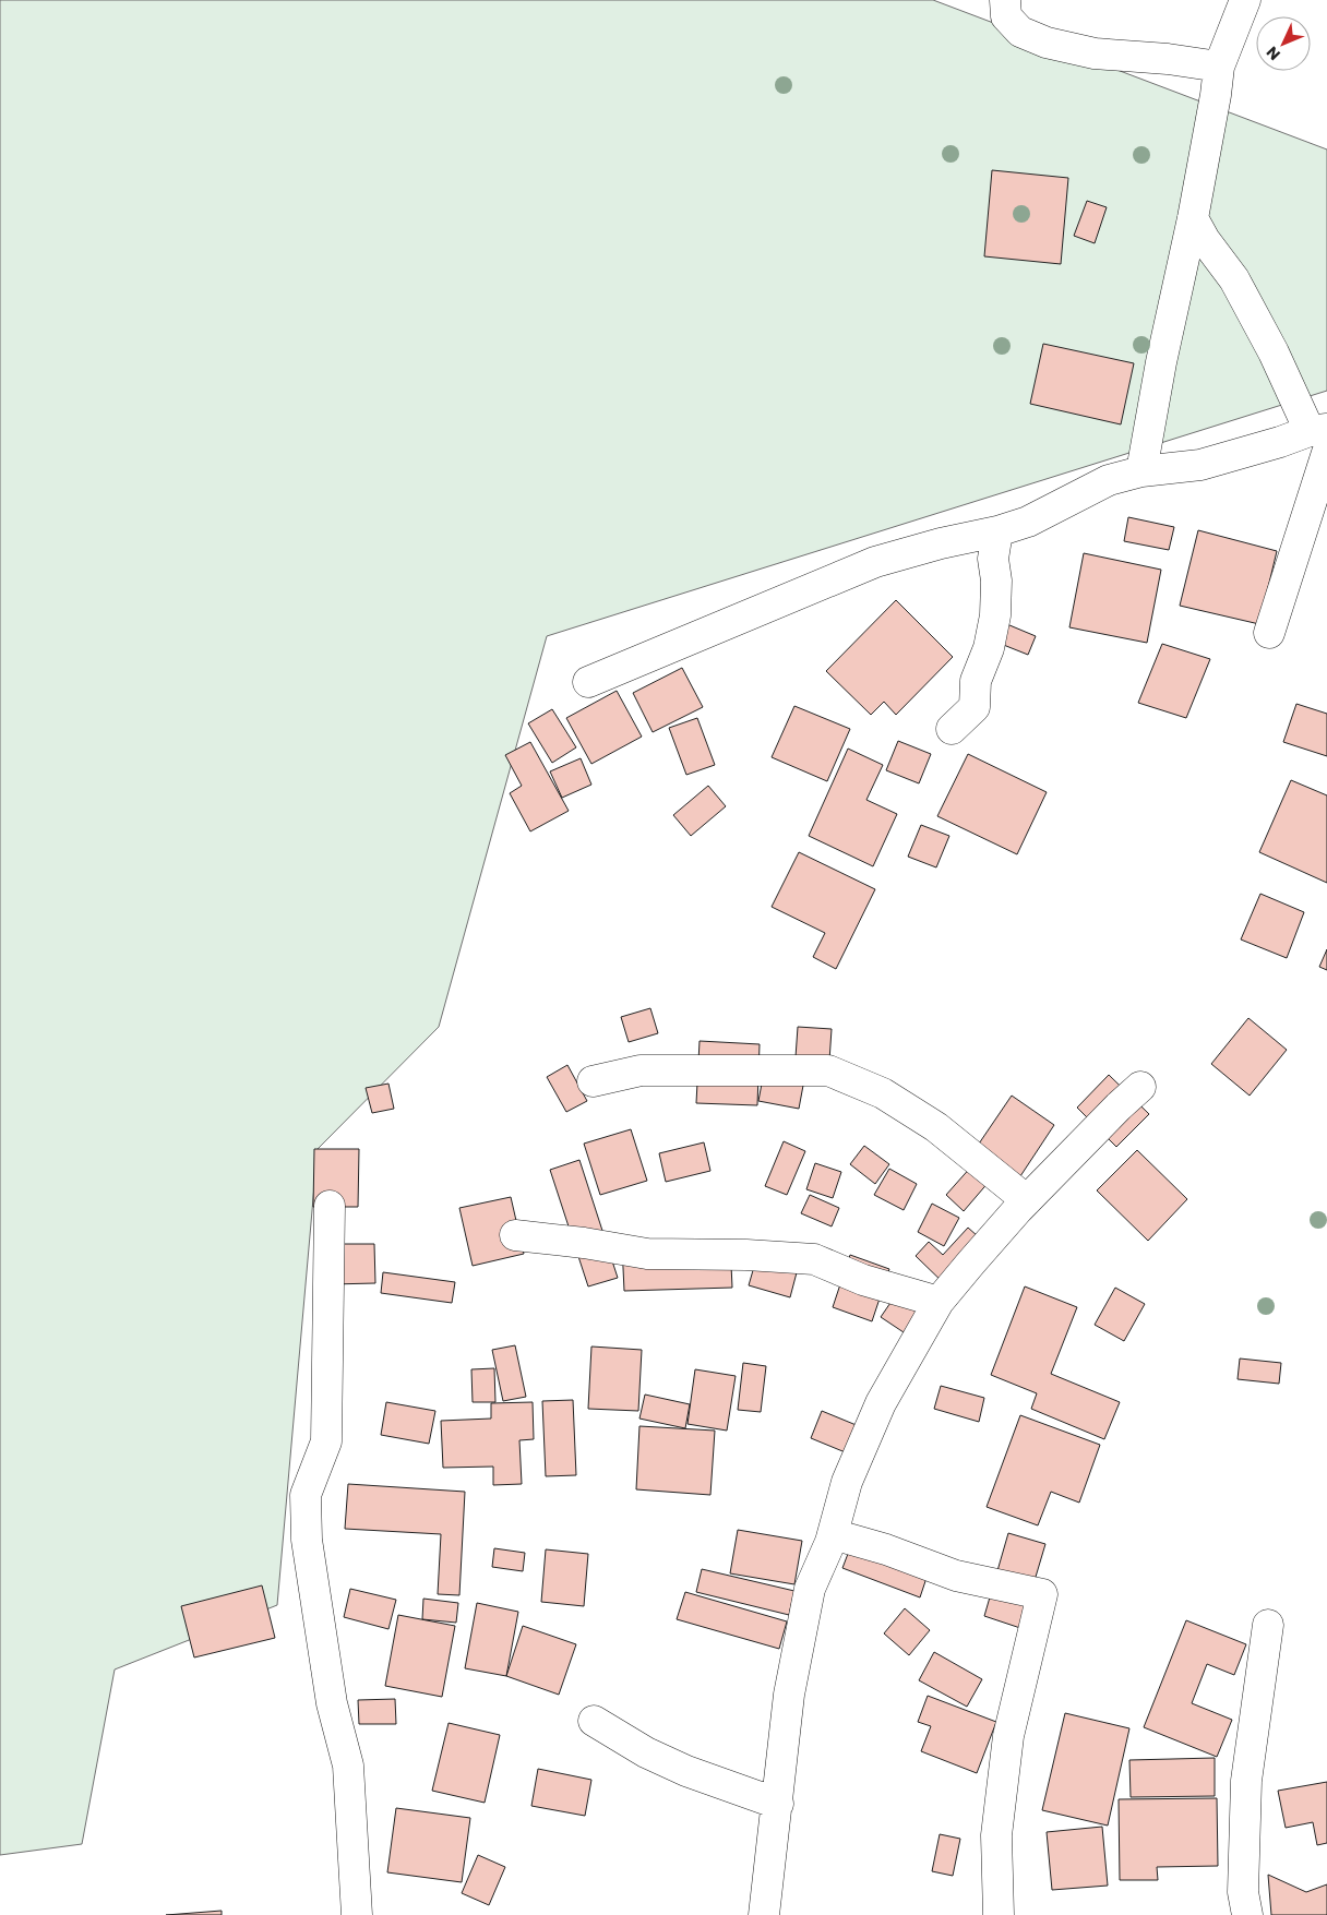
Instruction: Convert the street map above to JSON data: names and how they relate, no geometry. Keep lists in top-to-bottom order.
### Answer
{
  "north": "bottom left"
}
